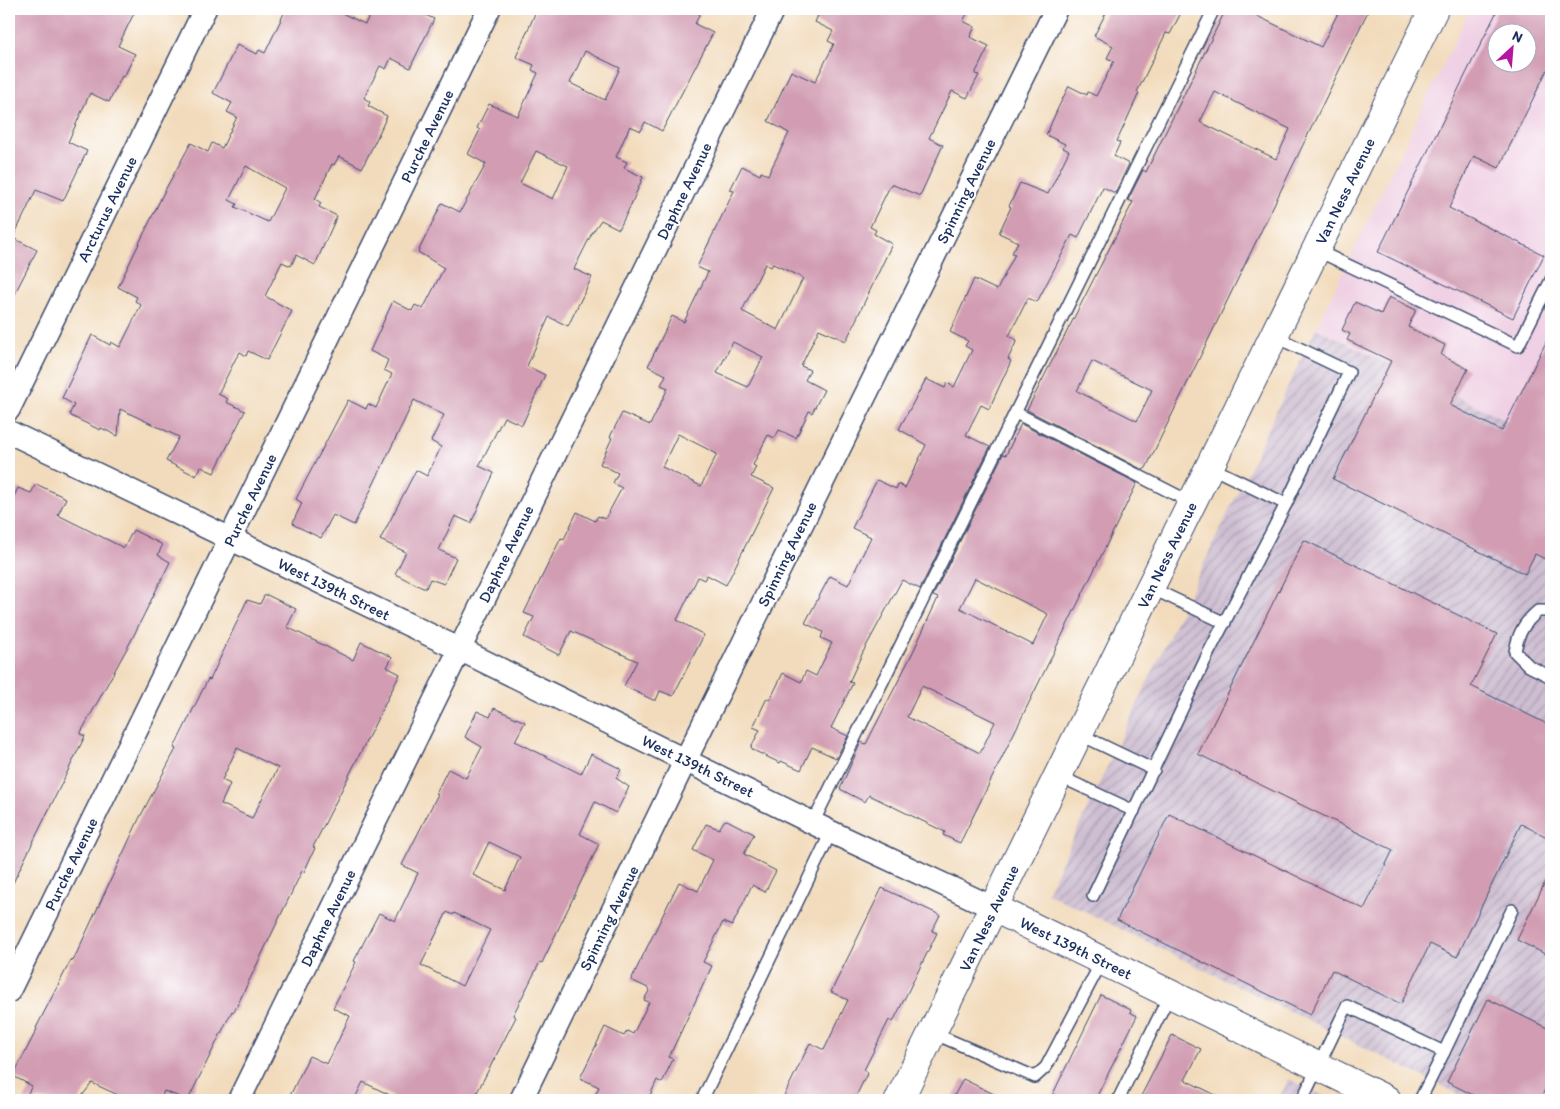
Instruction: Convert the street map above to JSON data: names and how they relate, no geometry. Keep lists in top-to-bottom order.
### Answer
{
  "streets": {
    "main road": ["Van Ness Avenue", "West 139th Street"],
    "street": [
      "Purche Avenue",
      "Daphne Avenue",
      "Spinning Avenue",
      "Arcturus Avenue"
    ]
  },
  "crossings": [
    ["Purche Avenue", "West 139th Street"],
    ["Daphne Avenue", "West 139th Street"],
    ["Spinning Avenue", "West 139th Street"],
    ["Van Ness Avenue", "West 139th Street"]
  ],
  "north": "top right"
}
